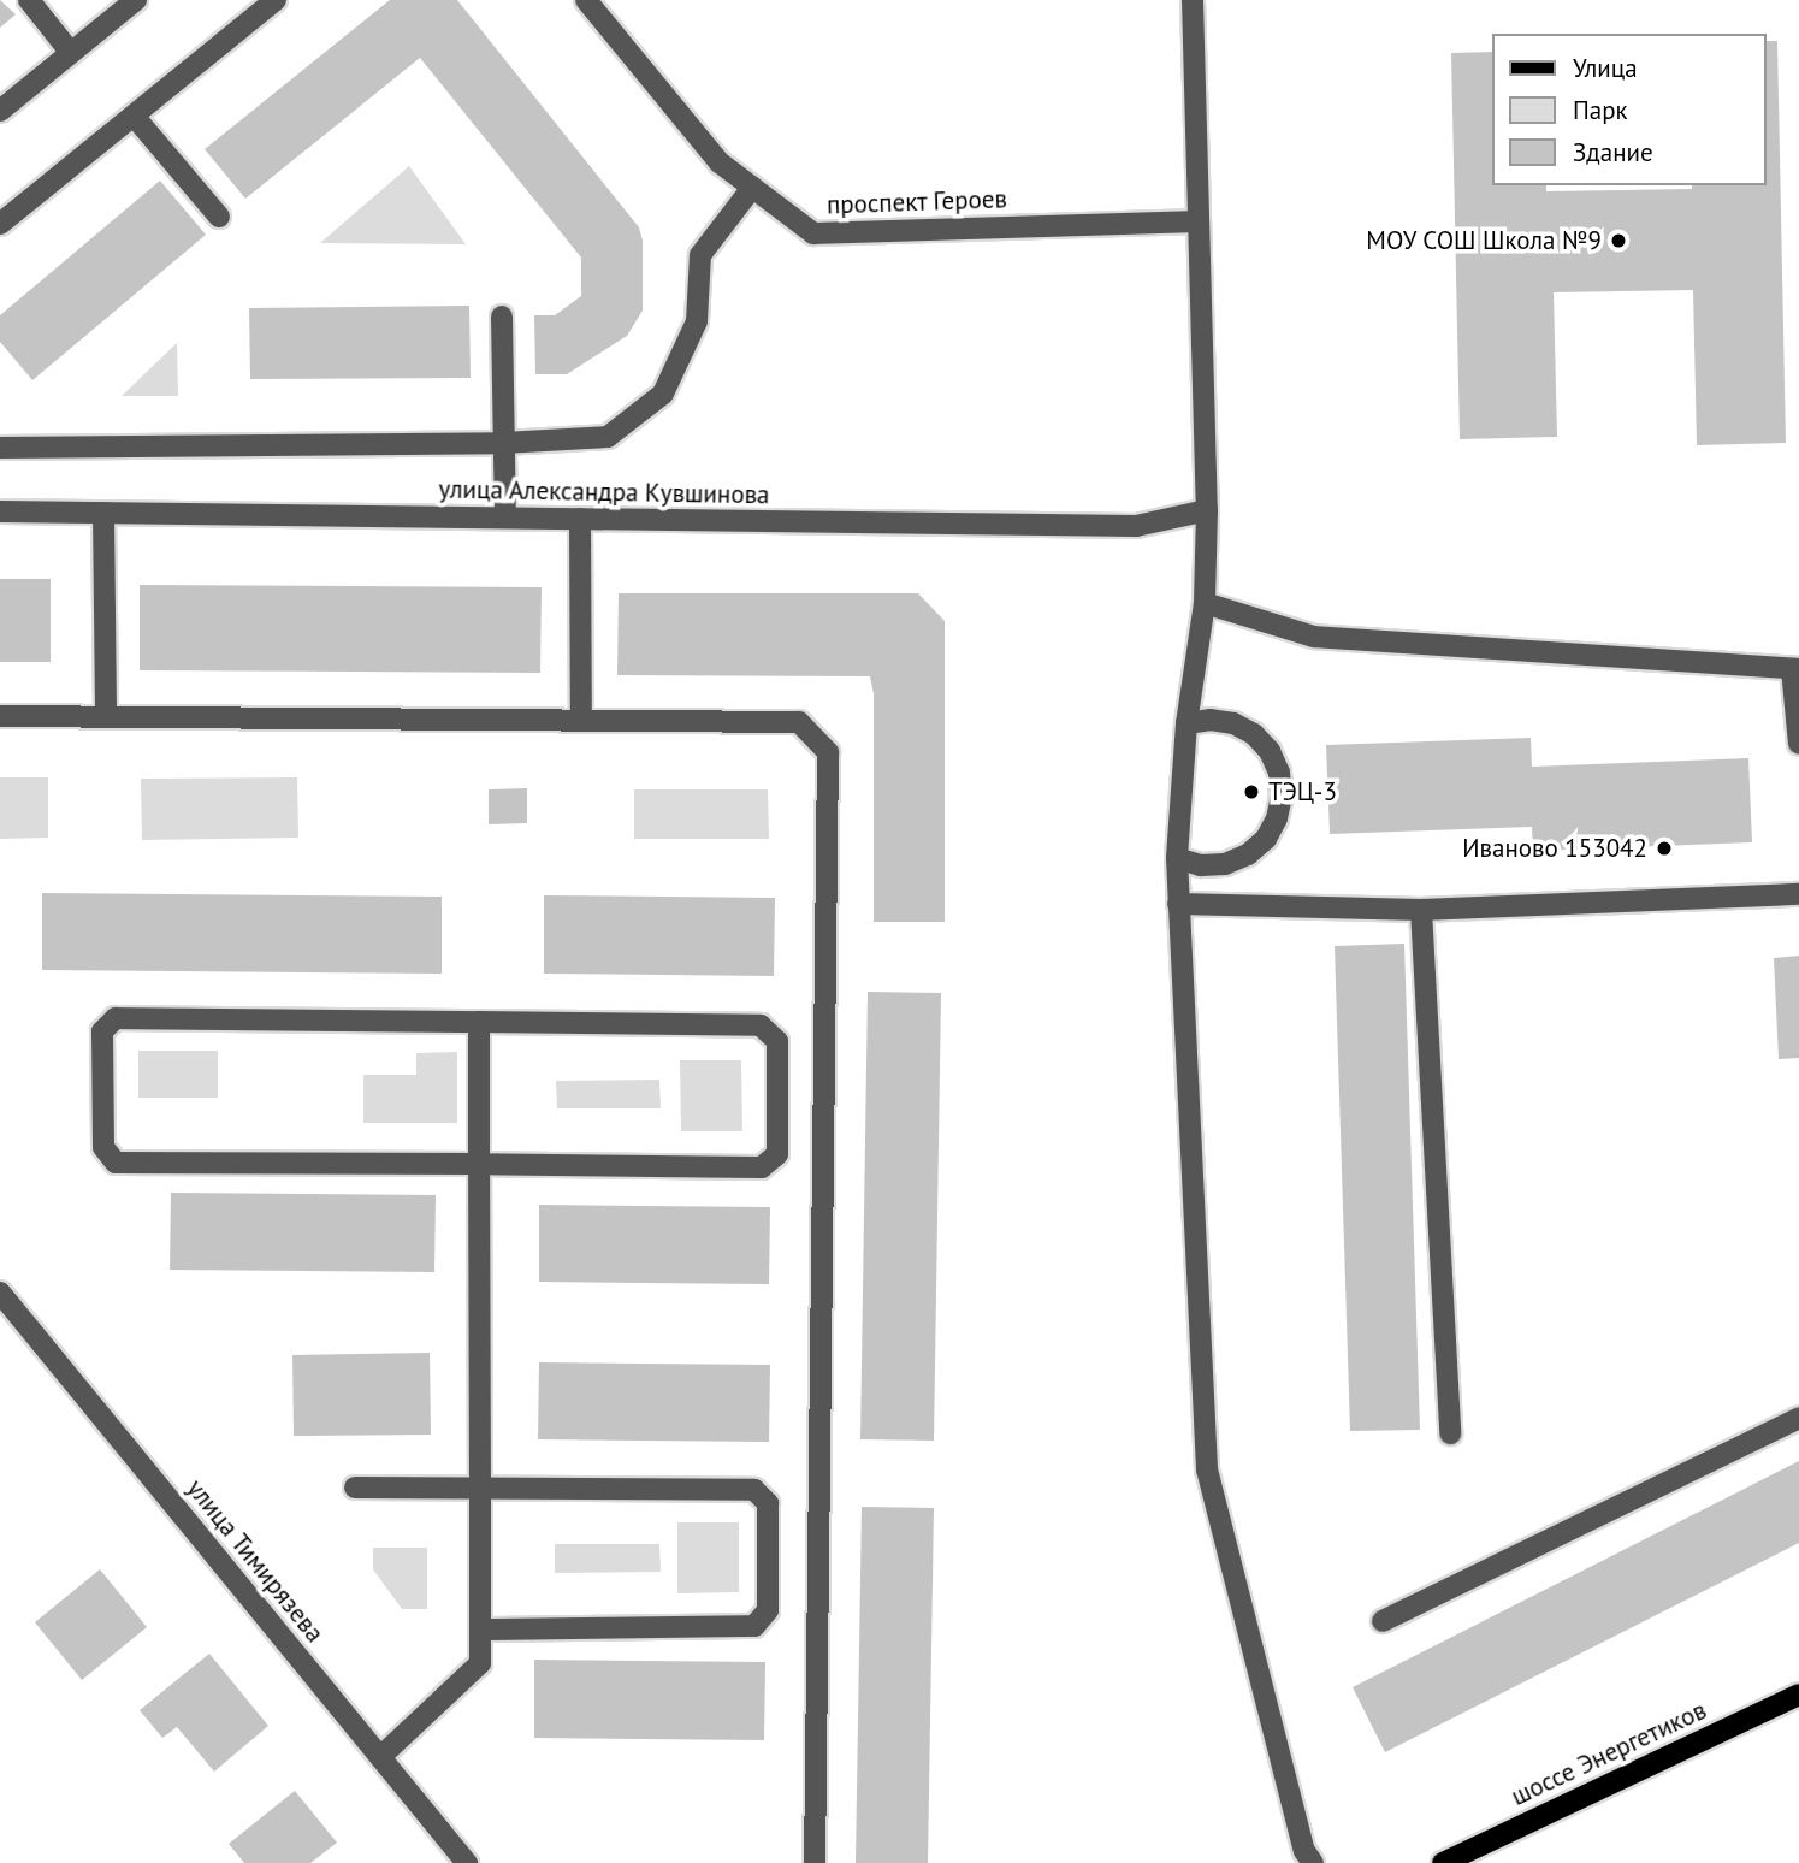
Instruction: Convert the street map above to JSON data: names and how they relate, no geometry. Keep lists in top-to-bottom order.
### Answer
{
  "streets": {
    "main road": ["шоссе Энергетиков"],
    "street": ["проспект Героев", "улица Александра Кувшинова", "улица Тимирязева"]
  },
  "places": ["МОУ СОШ Школа №9", "ТЭЦ-3", "Иваново 153042"],
  "legend": ["Улица", "Парк", "Здание"]
}
